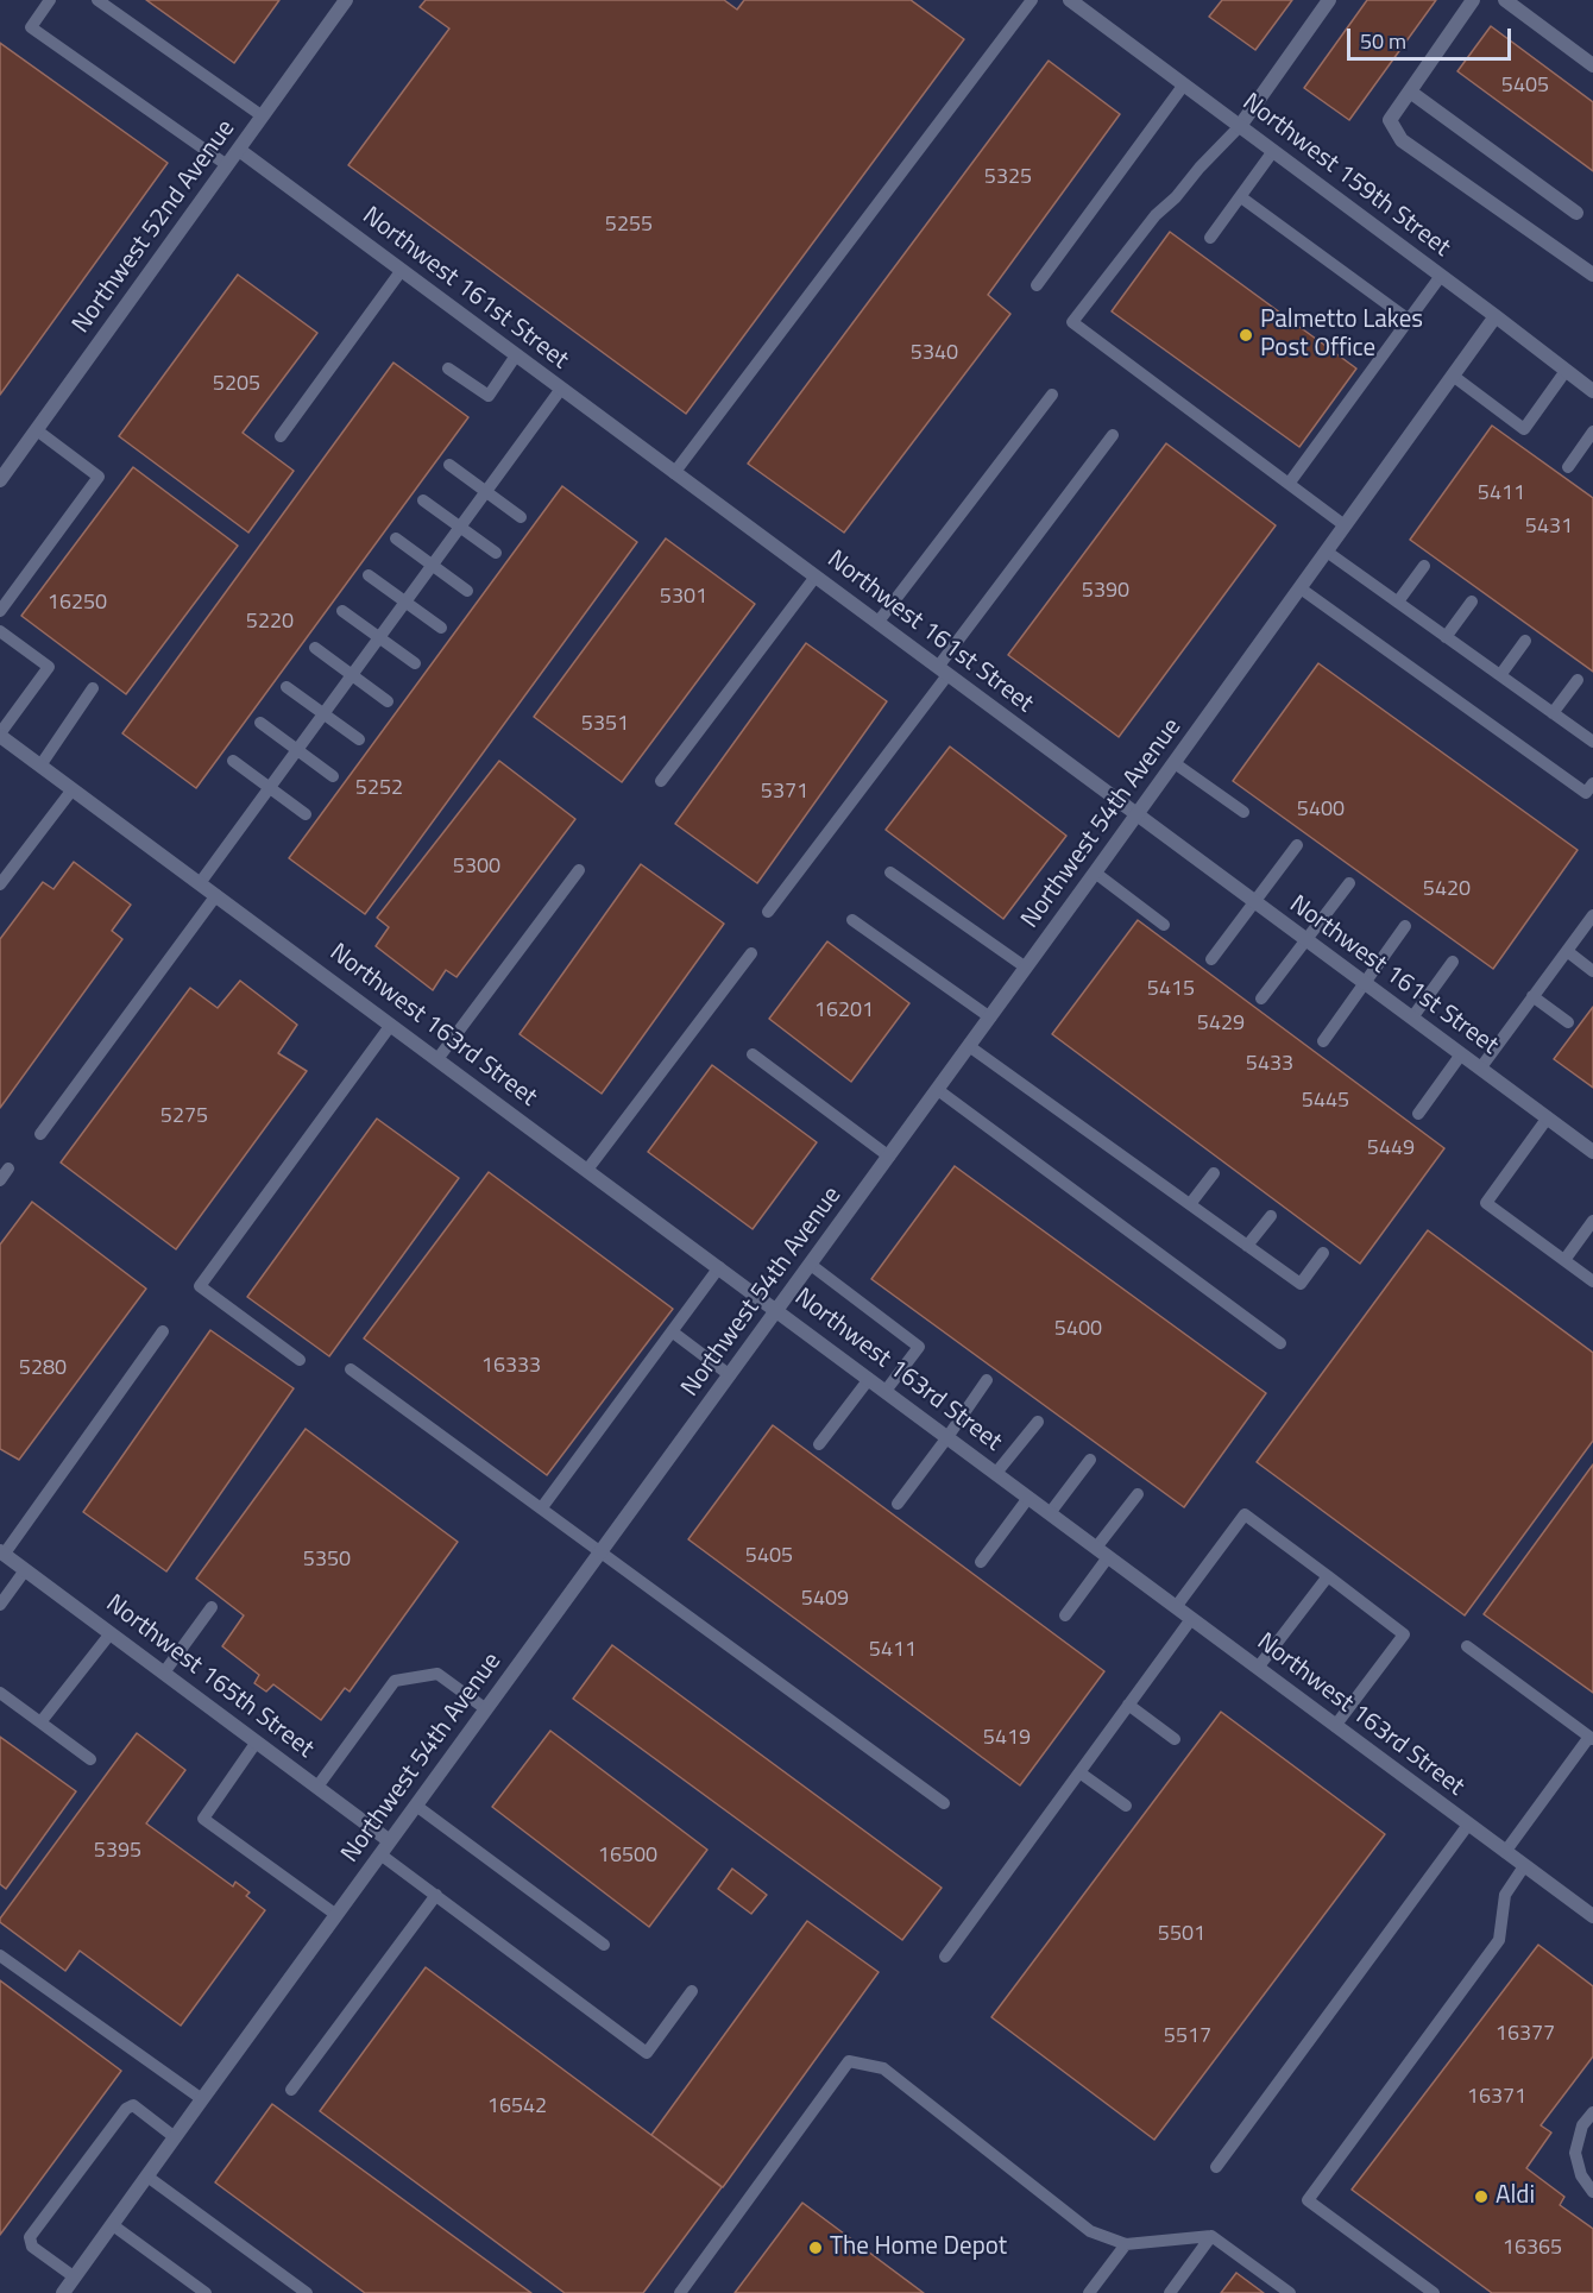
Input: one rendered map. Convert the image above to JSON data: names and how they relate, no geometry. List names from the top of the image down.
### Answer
{
  "streets": {
    "street": [
      "Northwest 159th Street",
      "Northwest 52nd Avenue",
      "Northwest 161st Street",
      "Northwest 54th Avenue",
      "Northwest 163rd Street",
      "Northwest 165th Street"
    ]
  },
  "crossings": [
    ["Northwest 159th Street", "Northwest 54th Avenue"],
    ["Northwest 52nd Avenue", "Northwest 161st Street"],
    ["Northwest 161st Street", "Northwest 54th Avenue"],
    ["Northwest 54th Avenue", "Northwest 163rd Street"],
    ["Northwest 54th Avenue", "Northwest 165th Street"]
  ],
  "places": ["Palmetto Lakes Post Office", "Aldi", "The Home Depot"],
  "house_numbers": [
    "5405",
    "5325",
    "5255",
    "5340",
    "5205",
    "5411",
    "5431",
    "5390",
    "5301",
    "16250",
    "5220",
    "5351",
    "5252",
    "5371",
    "5400",
    "5300",
    "5420",
    "5415",
    "16201",
    "5429",
    "5433",
    "5445",
    "5275",
    "5449",
    "5400",
    "16333",
    "5280",
    "5405",
    "5350",
    "5409",
    "5411",
    "5419",
    "5395",
    "16500",
    "5501",
    "16377",
    "5517",
    "16371",
    "16542",
    "16365"
  ],
  "scale_bar": "50 m"
}
